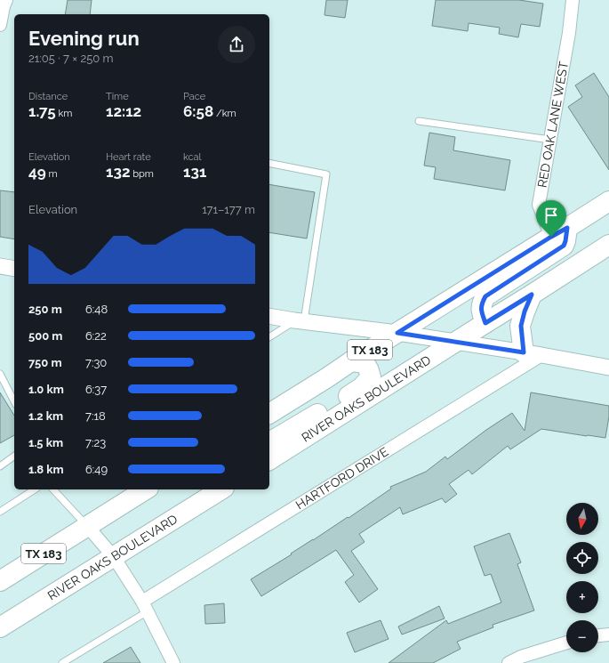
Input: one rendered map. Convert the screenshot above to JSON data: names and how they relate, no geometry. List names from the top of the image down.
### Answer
{
  "streets": {
    "main road": ["TX 183", "RIVER OAKS BOULEVARD"],
    "street": ["RED OAK LANE WEST", "HARTFORD DRIVE"]
  },
  "crossings": [
    ["RED OAK LANE WEST", "TX 183"]
  ],
  "north": "bottom",
  "page": {
    "heading": ["Evening run", "21:05 · 7 × 250 m"],
    "stats": [
      ["Distance", "1.75 km"],
      ["Time", "12:12"],
      ["Pace", "6:58 /km"],
      ["Elevation", "49 m"],
      ["Heart rate", "132 bpm"],
      ["kcal", "131"]
    ],
    "chart": ["Elevation", "171–177 m"],
    "list": [
      {
        "name": "250 m",
        "note": "6:48"
      },
      {
        "name": "500 m",
        "note": "6:22"
      },
      {
        "name": "750 m",
        "note": "7:30"
      },
      {
        "name": "1.0 km",
        "note": "6:37"
      },
      {
        "name": "1.2 km",
        "note": "7:18"
      },
      {
        "name": "1.5 km",
        "note": "7:23"
      },
      {
        "name": "1.8 km",
        "note": "6:49"
      }
    ],
    "map_buttons": ["+", "−"]
  }
}
